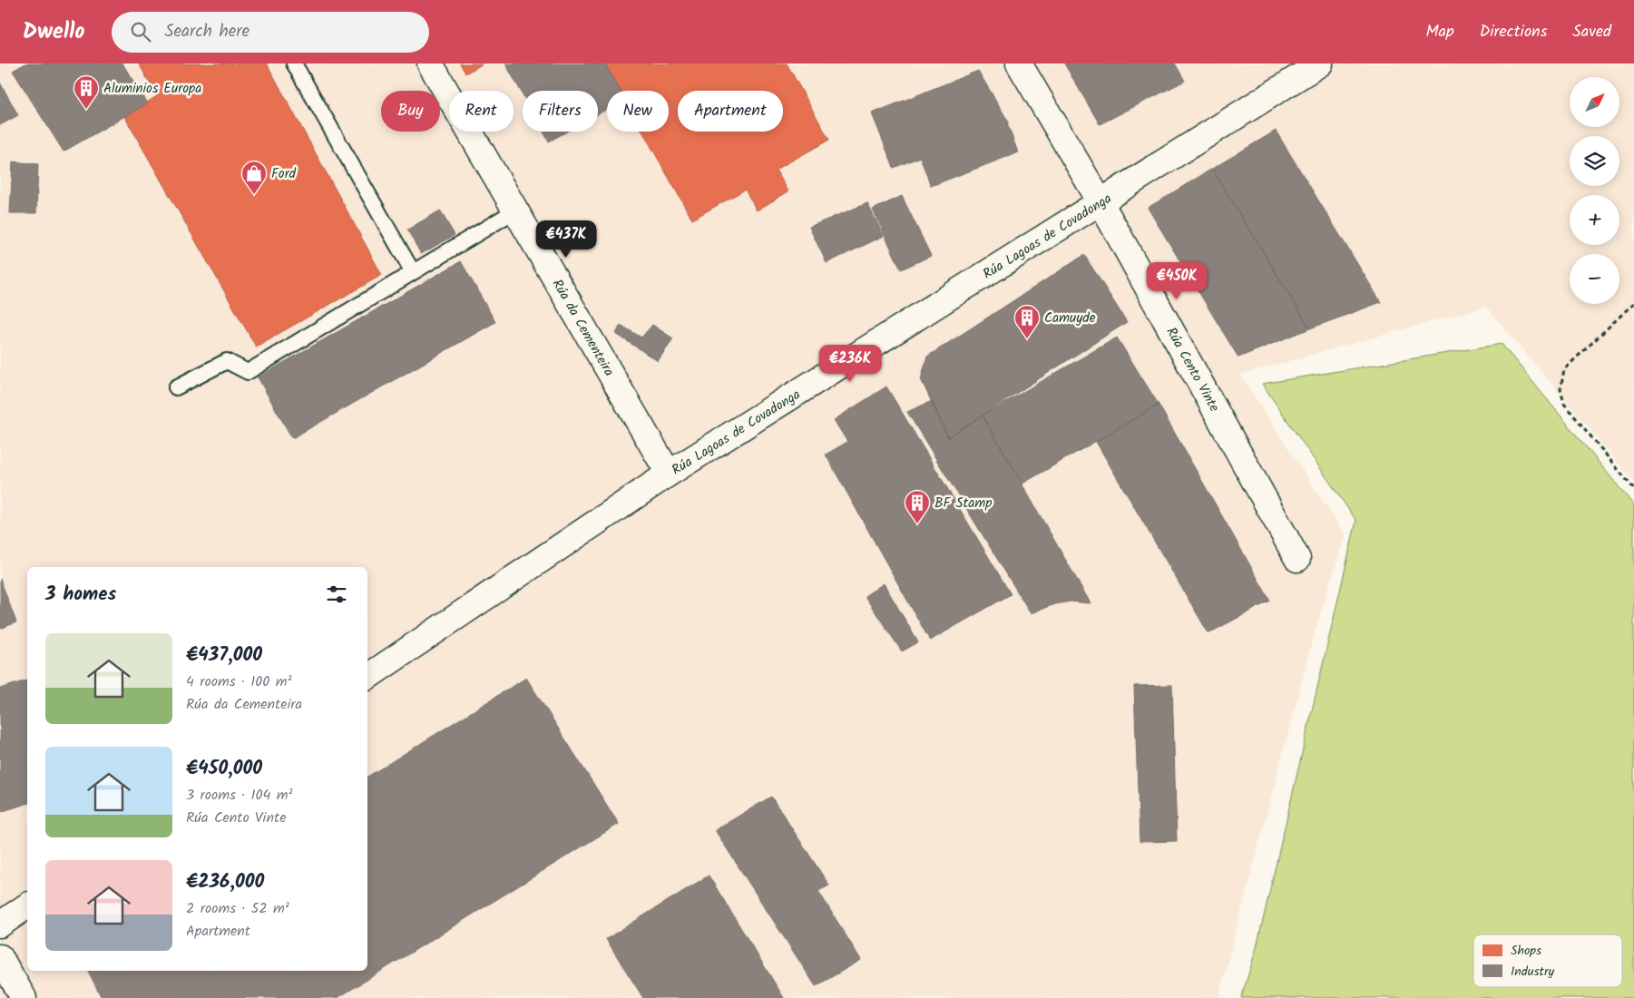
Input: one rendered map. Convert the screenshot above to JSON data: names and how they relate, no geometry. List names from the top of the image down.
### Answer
{
  "streets": {
    "street": ["Rúa Lagoas de Covadonga", "Rúa da Cementeira", "Rúa Cento Vinte"]
  },
  "crossings": [
    ["Rúa Lagoas de Covadonga", "Rúa da Cementeira"],
    ["Rúa Lagoas de Covadonga", "Rúa Cento Vinte"]
  ],
  "places": {
    "building": ["Aluminios Europa", "Camuyde", "BF Stamp"],
    "shop": ["Ford"]
  },
  "legend": ["Shops", "Industry"],
  "north": "top right",
  "page": {
    "header": "Dwello",
    "search": "Search here",
    "nav": ["Map", "Directions", "Saved"],
    "map_buttons": ["+", "−"],
    "chip": [
      "Buy",
      "Rent",
      "Filters",
      "New",
      "Apartment"
    ],
    "price": ["€437K", "€450K", "€236K"],
    "heading": "3 homes",
    "list": [
      {
        "name": "€437,000",
        "note": "4 rooms · 100 m² · Rúa da Cementeira"
      },
      {
        "name": "€450,000",
        "note": "3 rooms · 104 m² · Rúa Cento Vinte"
      },
      {
        "name": "€236,000",
        "note": "2 rooms · 52 m² · Apartment"
      }
    ]
  }
}
